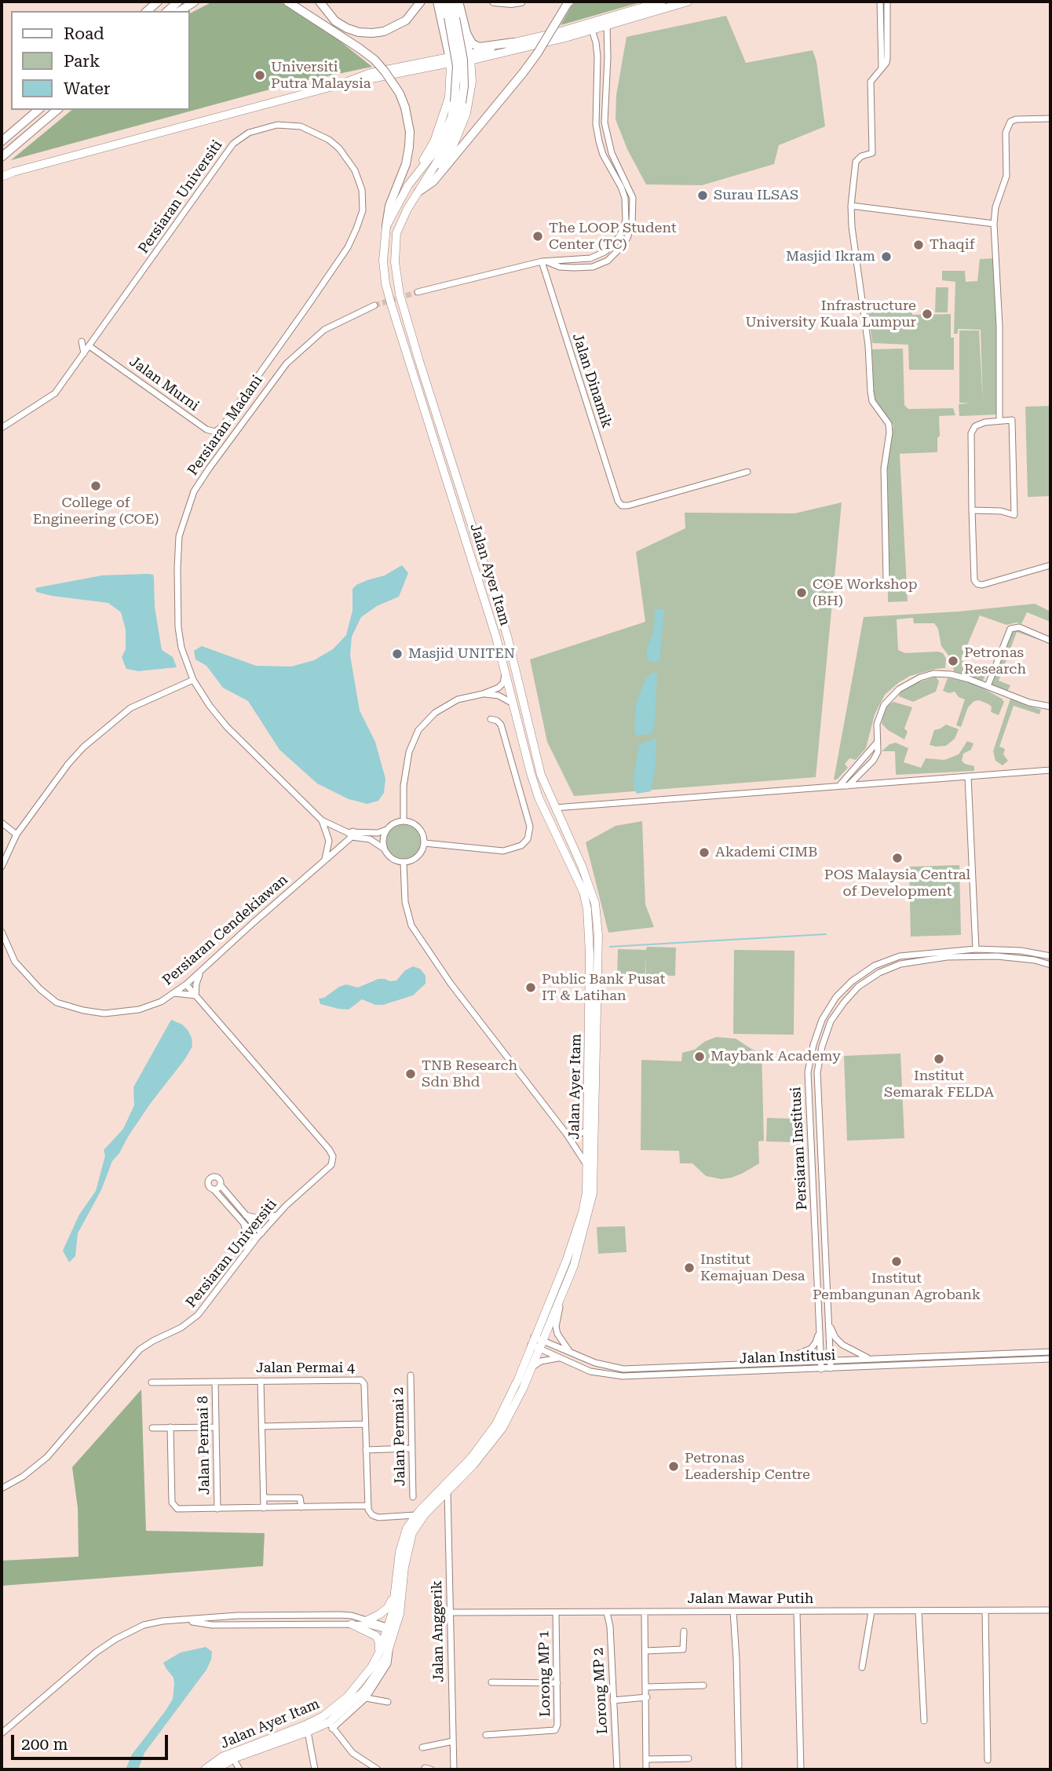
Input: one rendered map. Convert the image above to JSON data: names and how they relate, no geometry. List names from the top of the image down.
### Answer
{
  "streets": {
    "main road": ["Jalan Ayer Itam"],
    "street": [
      "Persiaran Universiti",
      "Jalan Dinamik",
      "Jalan Murni",
      "Persiaran Madani",
      "Persiaran Cendekiawan",
      "Persiaran Institusi",
      "Jalan Institusi",
      "Jalan Permai 4",
      "Jalan Permai 2",
      "Jalan Permai 8",
      "Jalan Mawar Putih",
      "Jalan Anggerik",
      "Lorong MP 1",
      "Lorong MP 2"
    ]
  },
  "crossings": [
    ["Persiaran Universiti", "Jalan Murni"],
    ["Persiaran Universiti", "Persiaran Cendekiawan"],
    ["Jalan Ayer Itam", "Jalan Institusi"],
    ["Jalan Ayer Itam", "Jalan Anggerik"],
    ["Persiaran Institusi", "Jalan Institusi"],
    ["Jalan Permai 4", "Jalan Permai 8"],
    ["Jalan Mawar Putih", "Jalan Anggerik"],
    ["Jalan Mawar Putih", "Lorong MP 1"],
    ["Jalan Mawar Putih", "Lorong MP 2"]
  ],
  "places": [
    "Universiti Putra Malaysia",
    "Surau ILSAS",
    "The LOOP Student Center (TC)",
    "Thaqif",
    "Masjid Ikram",
    "Infrastructure University Kuala Lumpur",
    "College of Engineering (COE)",
    "COE Workshop (BH)",
    "Masjid UNITEN",
    "Petronas Research",
    "Akademi CIMB",
    "POS Malaysia Central of Development",
    "Public Bank Pusat IT & Latihan",
    "Maybank Academy",
    "Institut Semarak FELDA",
    "TNB Research Sdn Bhd",
    "Institut Pembangunan Agrobank",
    "Institut Kemajuan Desa",
    "Petronas Leadership Centre"
  ],
  "legend": ["Road", "Park", "Water"],
  "scale_bar": "200 m"
}
